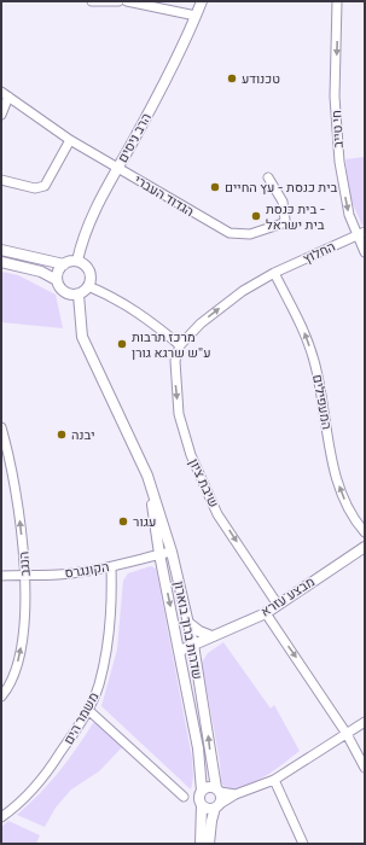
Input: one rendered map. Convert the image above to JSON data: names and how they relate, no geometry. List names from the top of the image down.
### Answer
{
  "streets": {
    "street": [
      "חי טייב",
      "הרב ניסים",
      "הגדוד העברי",
      "החלוץ",
      "המעפילים",
      "שיבת ציון",
      "הנגב",
      "הקונגרס",
      "מבצע עזרא",
      "שדרות ברוך בוארון",
      "משמר הים"
    ]
  },
  "crossings": [
    ["חי טייב", "החלוץ"],
    ["הרב ניסים", "הגדוד העברי"],
    ["הרב ניסים", "שדרות ברוך בוארון"],
    ["החלוץ", "המעפילים"],
    ["החלוץ", "שיבת ציון"],
    ["שיבת ציון", "מבצע עזרא"],
    ["הנגב", "הקונגרס"],
    ["הקונגרס", "שדרות ברוך בוארון"],
    ["הקונגרס", "משמר הים"],
    ["מבצע עזרא", "שדרות ברוך בוארון"]
  ],
  "one_way": [
    "חי טייב",
    "החלוץ",
    "המעפילים",
    "שיבת ציון",
    "הנגב"
  ],
  "places": [
    "טכנודע",
    "בית כנסת - עץ החיים",
    "בית כנסת - בית ישראל",
    "מרכז תרבות ע\"ש שרגא גורן",
    "יבנה",
    "עגור"
  ]
}
